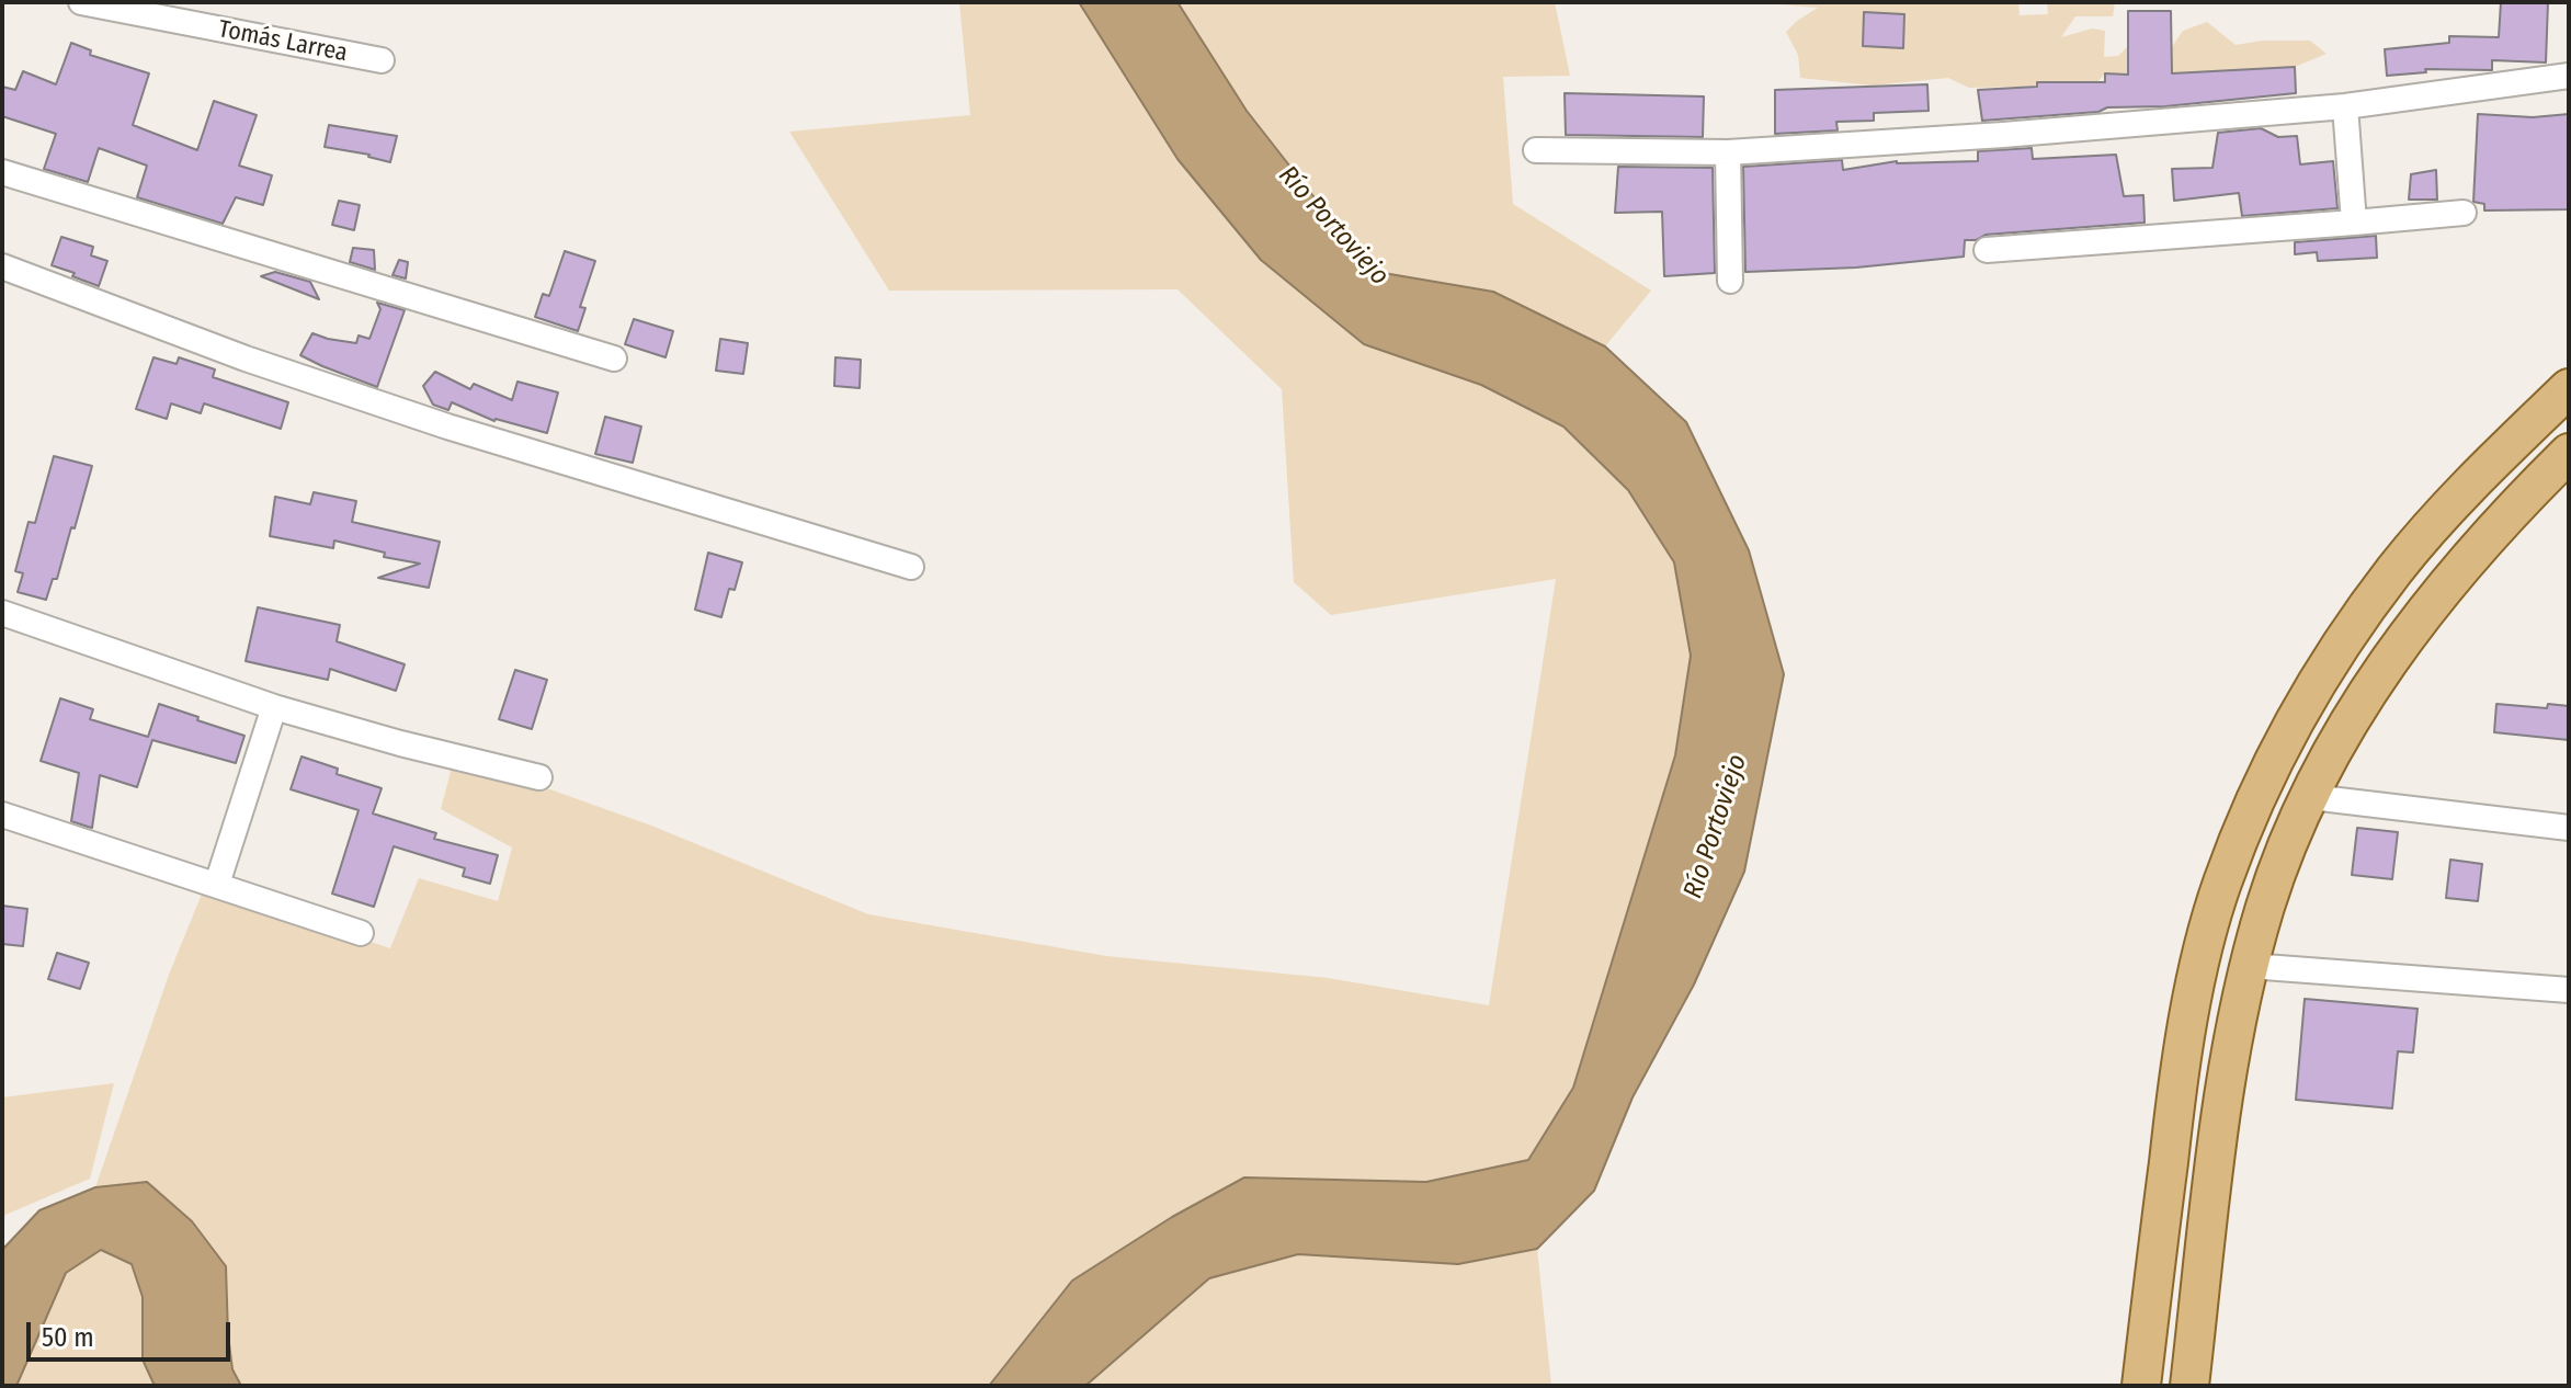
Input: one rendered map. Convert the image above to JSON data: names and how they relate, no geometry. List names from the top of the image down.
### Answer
{
  "streets": {
    "street": ["Tomás Larrea"]
  },
  "water": ["Río Portoviejo"],
  "scale_bar": "50 m"
}
